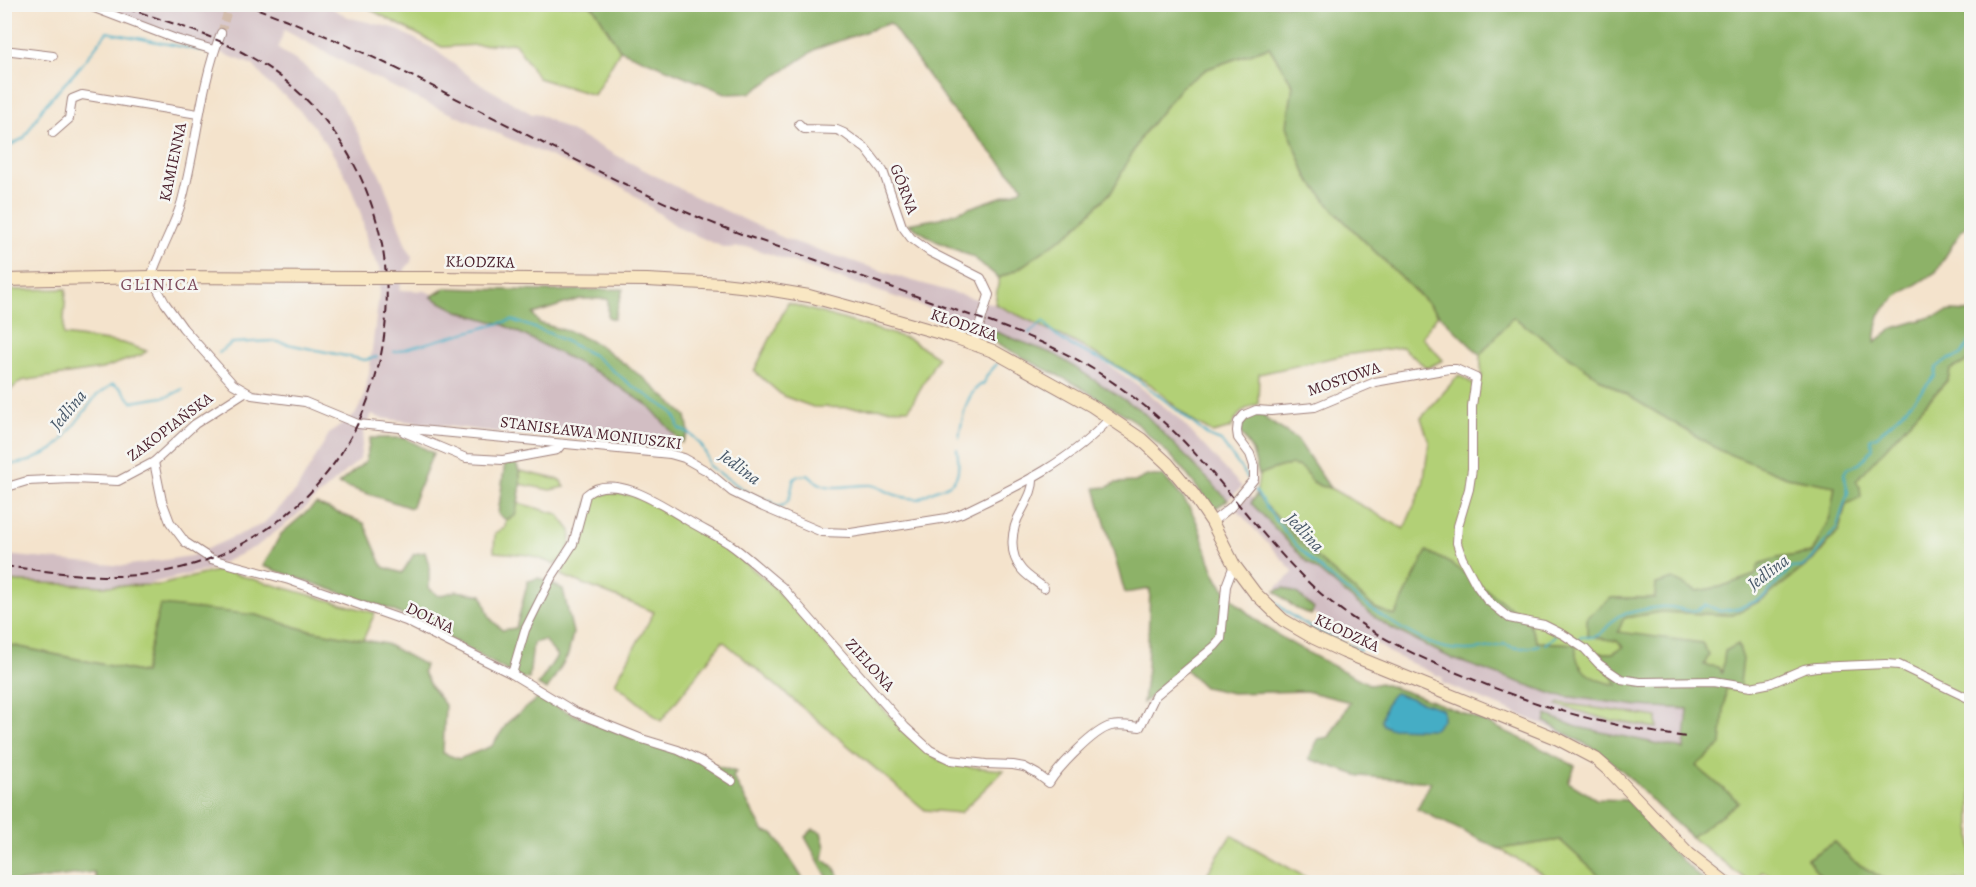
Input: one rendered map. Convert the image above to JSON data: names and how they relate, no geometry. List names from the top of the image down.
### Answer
{
  "streets": {
    "main road": ["KŁODZKA"],
    "street": [
      "KAMIENNA",
      "GÓRNA",
      "MOSTOWA",
      "ZAKOPIAŃSKA",
      "STANISŁAWA MONIUSZKI",
      "DOLNA",
      "ZIELONA"
    ]
  },
  "crossings": [
    ["KAMIENNA", "KŁODZKA"],
    ["KAMIENNA", "STANISŁAWA MONIUSZKI"],
    ["GÓRNA", "KŁODZKA"],
    ["KŁODZKA", "MOSTOWA"],
    ["KŁODZKA", "STANISŁAWA MONIUSZKI"],
    ["KŁODZKA", "ZIELONA"],
    ["ZAKOPIAŃSKA", "STANISŁAWA MONIUSZKI"],
    ["ZAKOPIAŃSKA", "DOLNA"],
    ["DOLNA", "ZIELONA"]
  ],
  "districts": ["GLINICA"],
  "water": ["Jedlina"]
}
